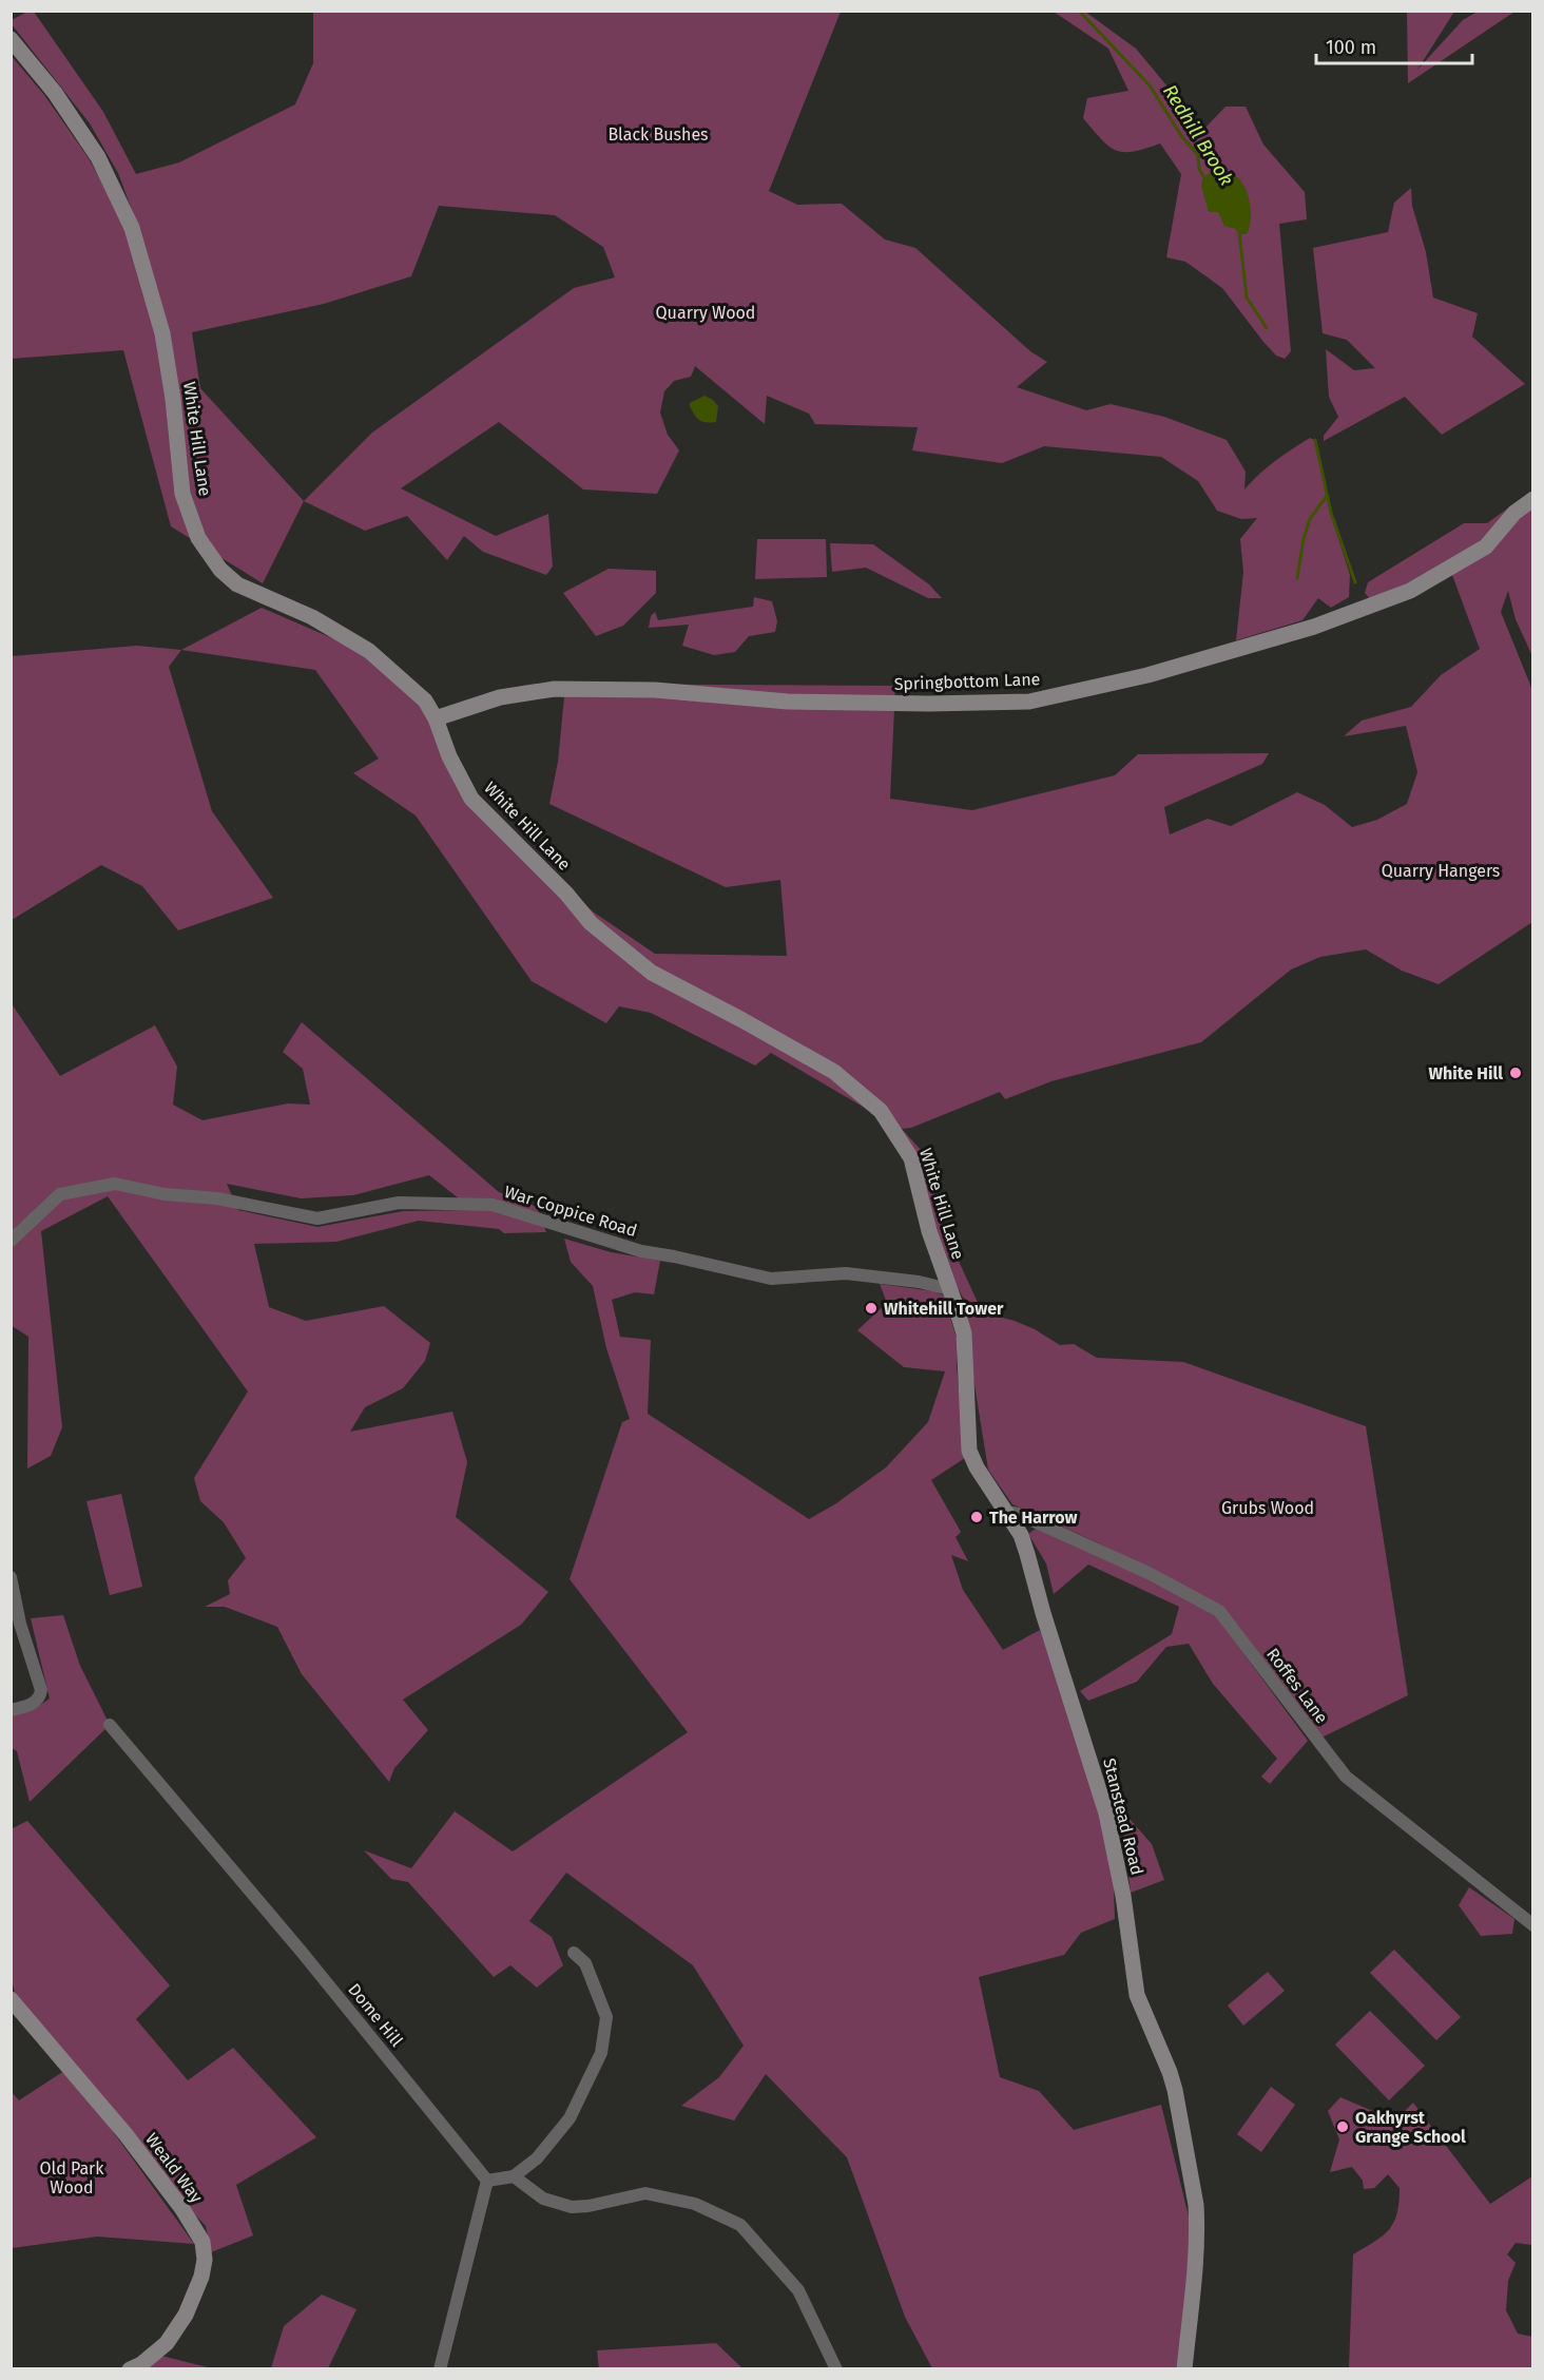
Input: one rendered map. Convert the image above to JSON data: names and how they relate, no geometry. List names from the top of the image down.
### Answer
{
  "streets": {
    "street": [
      "White Hill Lane",
      "Springbottom Lane",
      "War Coppice Road",
      "Roffes Lane",
      "Stanstead Road",
      "Dome Hill",
      "Weald Way"
    ]
  },
  "crossings": [
    ["White Hill Lane", "Springbottom Lane"],
    ["White Hill Lane", "War Coppice Road"],
    ["White Hill Lane", "Stanstead Road"],
    ["War Coppice Road", "Stanstead Road"],
    ["Roffes Lane", "Stanstead Road"]
  ],
  "water": ["Redhill Brook"],
  "parks": [
    "Black Bushes",
    "Quarry Wood",
    "Quarry Hangers",
    "Grubs Wood",
    "Old Park Wood"
  ],
  "places": [
    "White Hill",
    "Whitehill Tower",
    "The Harrow",
    "Oakhyrst Grange School"
  ],
  "scale_bar": "100 m"
}
